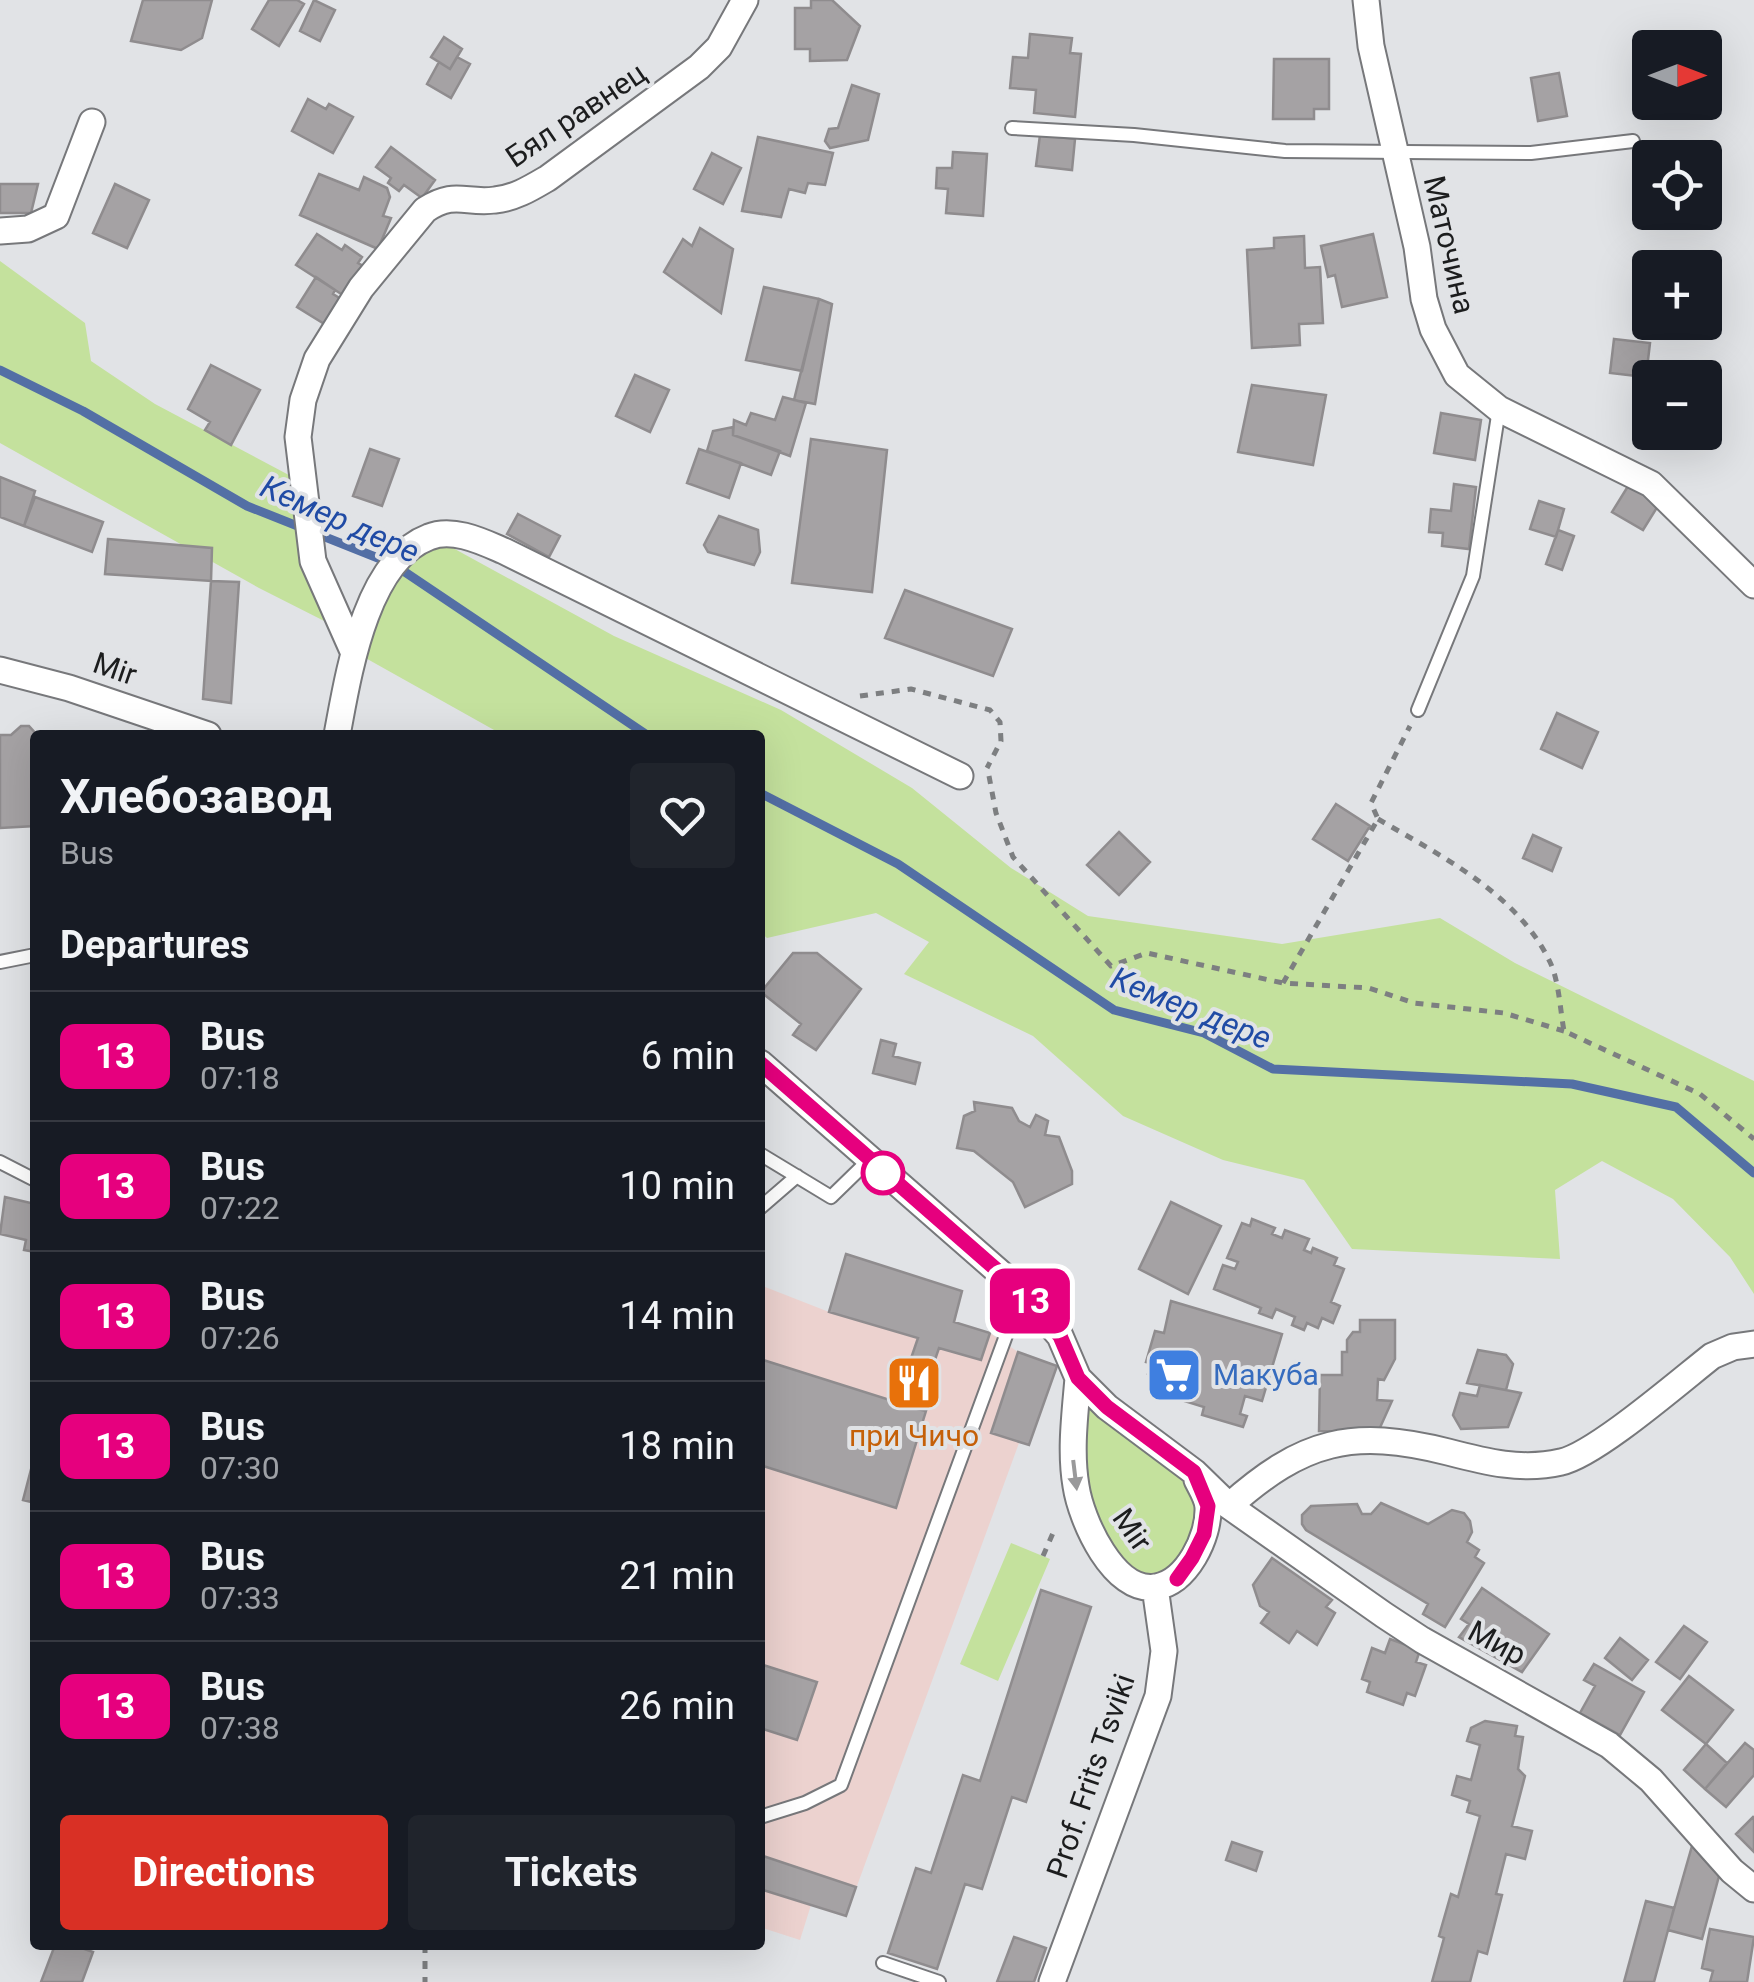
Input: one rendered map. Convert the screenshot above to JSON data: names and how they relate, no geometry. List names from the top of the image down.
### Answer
{
  "streets": {
    "street": [
      "Бял равнец",
      "Маточина",
      "Mir",
      "Мир",
      "Prof. Frits Tsviki"
    ]
  },
  "crossings": [
    ["Mir", "Мир"],
    ["Mir", "Prof. Frits Tsviki"]
  ],
  "water": ["Кемер дере"],
  "places": {
    "supermarket": ["Макуба"],
    "restaurant": ["при Чичо"]
  },
  "lines": ["bus line 13"],
  "north": "right",
  "page": {
    "on_map": "13",
    "map_buttons": ["+", "−"],
    "heading": [
      ["Хлебозавод", "Bus"],
      "Departures"
    ],
    "list": [
      {
        "mark": "13",
        "name": "Bus",
        "note": "07:18",
        "value": "6 min"
      },
      {
        "mark": "13",
        "name": "Bus",
        "note": "07:22",
        "value": "10 min"
      },
      {
        "mark": "13",
        "name": "Bus",
        "note": "07:26",
        "value": "14 min"
      },
      {
        "mark": "13",
        "name": "Bus",
        "note": "07:30",
        "value": "18 min"
      },
      {
        "mark": "13",
        "name": "Bus",
        "note": "07:33",
        "value": "21 min"
      },
      {
        "mark": "13",
        "name": "Bus",
        "note": "07:38",
        "value": "26 min"
      }
    ],
    "buttons": ["Directions", "Tickets"]
  }
}
